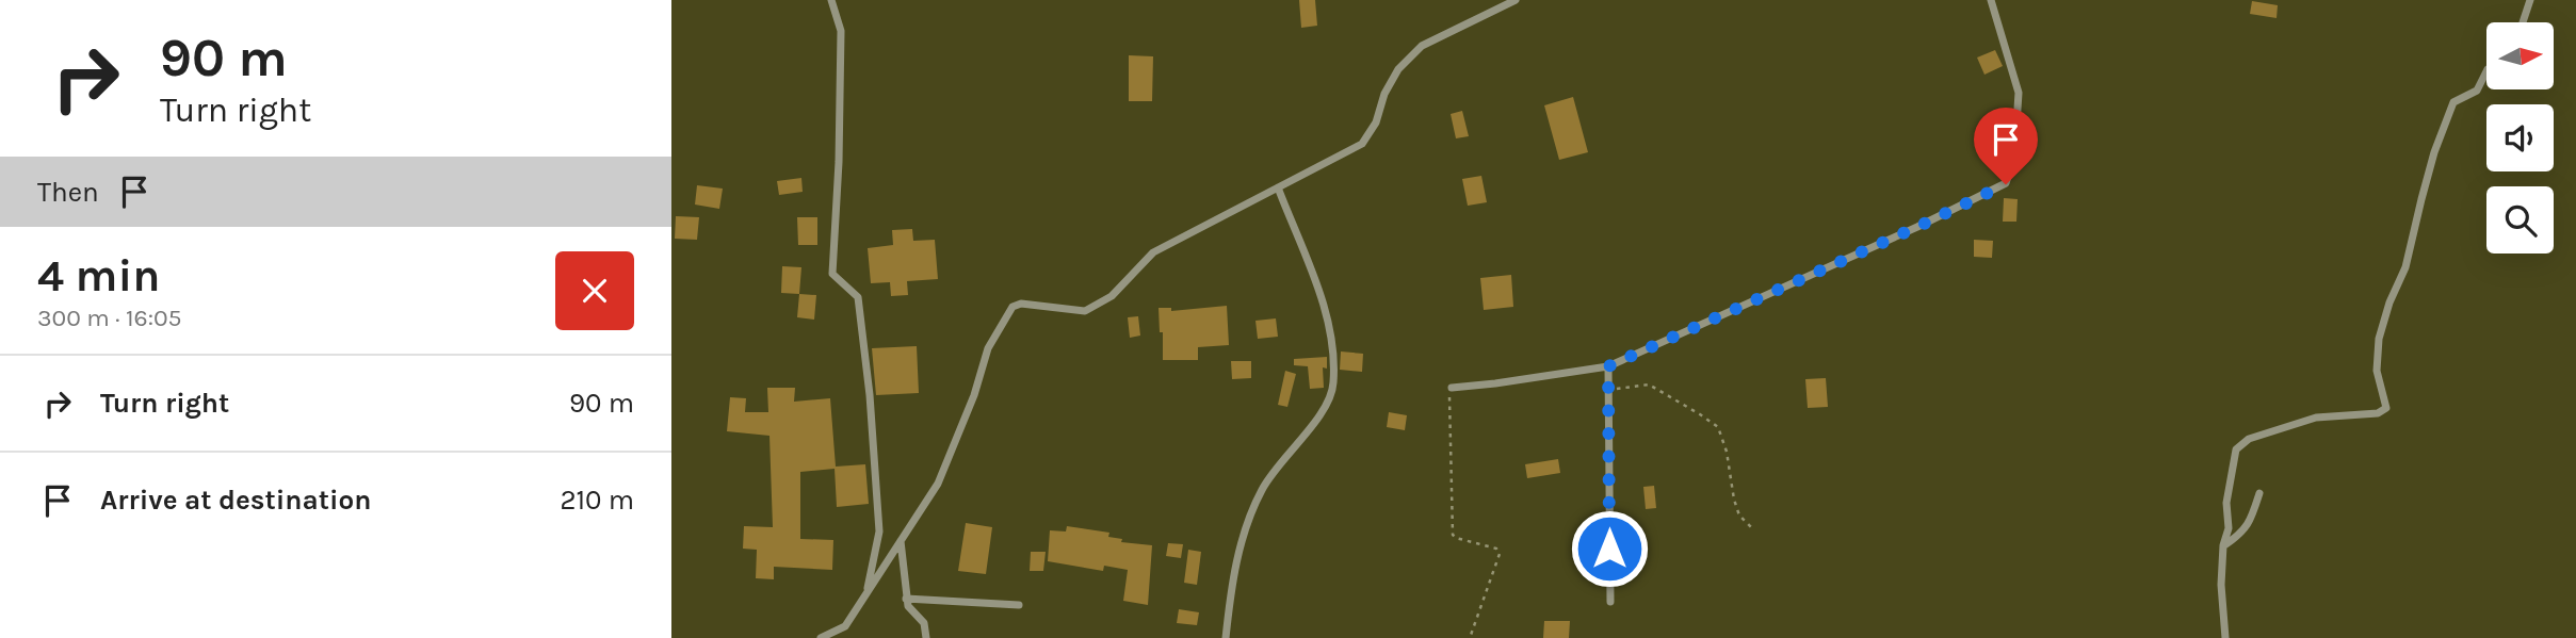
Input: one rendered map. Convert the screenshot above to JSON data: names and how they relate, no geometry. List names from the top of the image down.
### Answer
{
  "north": "right",
  "page": {
    "turn": ["90 m", "Turn right"],
    "then": "Then",
    "heading": ["4 min", "300 m · 16:05"],
    "list": [
      {
        "name": "Turn right",
        "value": "90 m"
      },
      {
        "name": "Arrive at destination",
        "value": "210 m"
      }
    ]
  }
}
